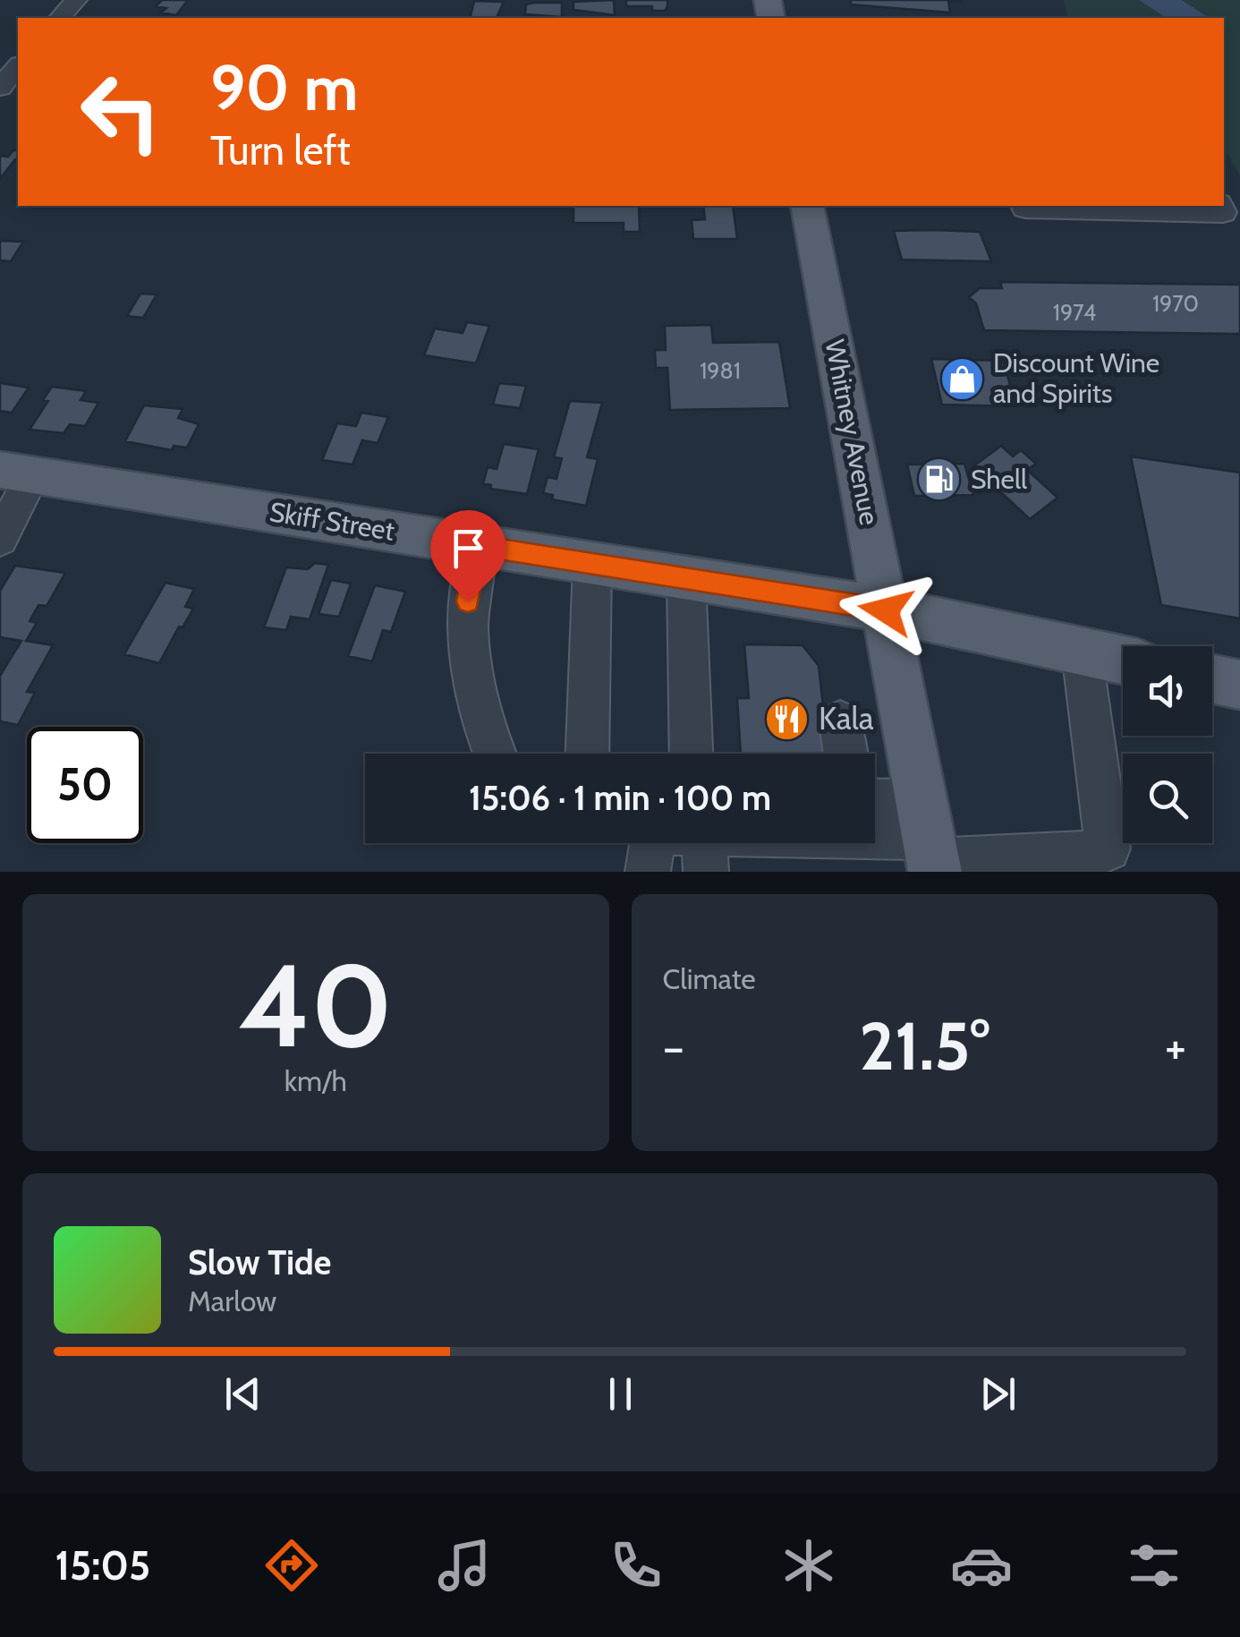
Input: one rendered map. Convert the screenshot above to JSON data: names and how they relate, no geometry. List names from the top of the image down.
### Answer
{
  "streets": {
    "main road": ["Whitney Avenue", "Skiff Street"]
  },
  "crossings": [
    ["Whitney Avenue", "Skiff Street"]
  ],
  "places": {
    "shop": ["Discount Wine and Spirits"],
    "fuel station": ["Shell"],
    "restaurant": ["Kala"]
  },
  "house_numbers": ["1970", "1974", "1981"],
  "page": {
    "turn": ["90 m", "Turn left"],
    "limit": "50",
    "trip": "15:06 · 1 min · 100 m",
    "tile": [
      ["40", "km/h"],
      "Climate"
    ],
    "heat": ["−", "21.5°", "+"],
    "song": ["Slow Tide", "Marlow"],
    "tabs": "15:05"
  }
}
